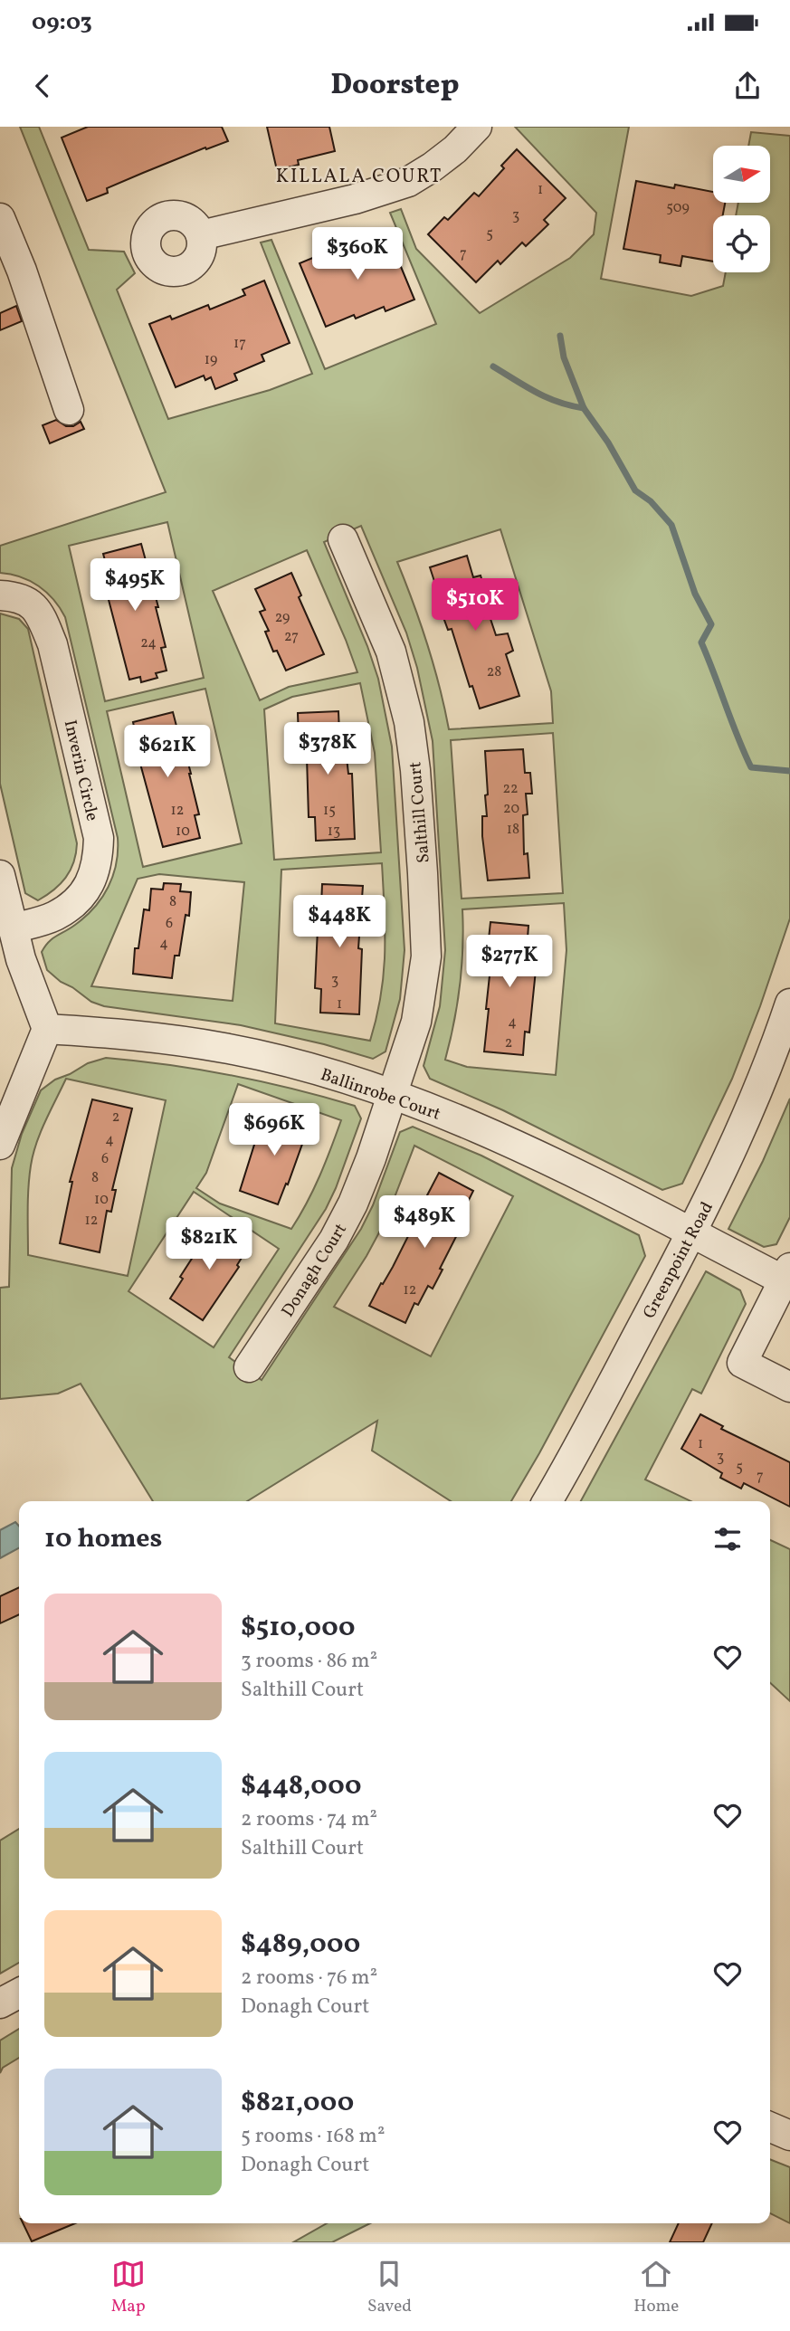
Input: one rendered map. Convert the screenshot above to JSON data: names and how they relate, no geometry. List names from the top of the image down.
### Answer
{
  "streets": {
    "street": [
      "Inverin Circle",
      "Salthill Court",
      "Ballinrobe Court",
      "Greenpoint Road",
      "Donagh Court"
    ]
  },
  "crossings": [
    ["Salthill Court", "Ballinrobe Court"],
    ["Salthill Court", "Donagh Court"],
    ["Ballinrobe Court", "Greenpoint Road"],
    ["Ballinrobe Court", "Donagh Court"]
  ],
  "districts": ["KILLALA COURT"],
  "house_numbers": [
    "1",
    "509",
    "3",
    "5",
    "7",
    "17",
    "19",
    "29",
    "27",
    "24",
    "28",
    "22",
    "20",
    "12",
    "15",
    "18",
    "10",
    "13",
    "8",
    "6",
    "4",
    "3",
    "1",
    "4",
    "2",
    "2",
    "4",
    "6",
    "8",
    "10",
    "12",
    "12",
    "1",
    "3",
    "5",
    "7"
  ],
  "north": "right",
  "page": {
    "status": "09:03",
    "header": "Doorstep",
    "price": [
      "$360K",
      "$495K",
      "$510K",
      "$378K",
      "$621K",
      "$448K",
      "$277K",
      "$696K",
      "$489K",
      "$821K"
    ],
    "heading": "10 homes",
    "list": [
      {
        "name": "$510,000",
        "note": "3 rooms · 86 m² · Salthill Court"
      },
      {
        "name": "$448,000",
        "note": "2 rooms · 74 m² · Salthill Court"
      },
      {
        "name": "$489,000",
        "note": "2 rooms · 76 m² · Donagh Court"
      },
      {
        "name": "$821,000",
        "note": "5 rooms · 168 m² · Donagh Court"
      }
    ],
    "tabs": ["Map", "Saved", "Home"]
  }
}
